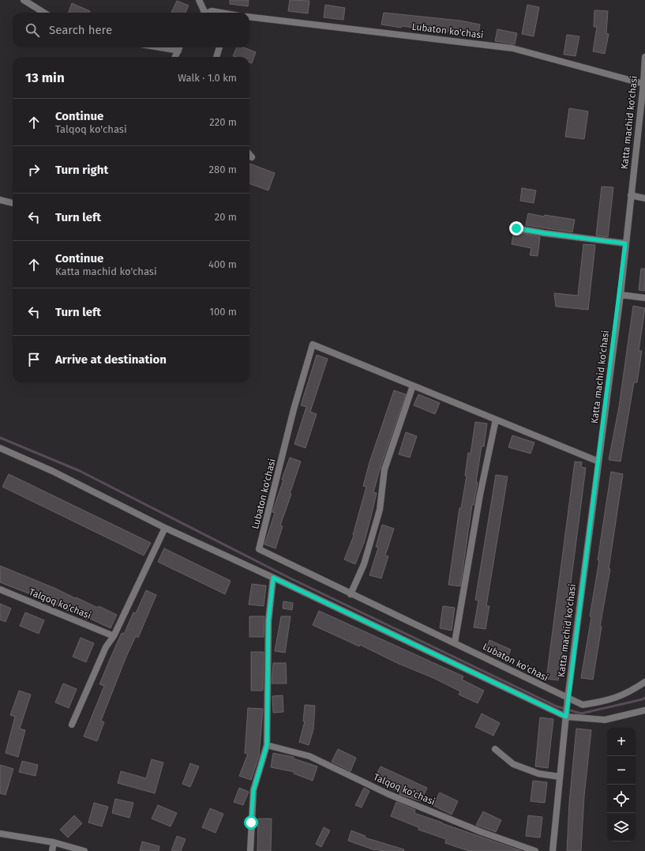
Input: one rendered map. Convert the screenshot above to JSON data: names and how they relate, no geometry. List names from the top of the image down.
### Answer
{
  "streets": {
    "street": ["Lubaton ko'chasi", "Katta machid ko'chasi", "Talqoq ko'chasi"]
  },
  "crossings": [
    ["Lubaton ko'chasi", "Katta machid ko'chasi"]
  ],
  "page": {
    "search": "Search here",
    "heading": ["13 min", "Walk · 1.0 km"],
    "list": [
      ["Continue", "Talqoq ko'chasi", "220 m"],
      ["Turn right", "280 m"],
      ["Turn left", "20 m"],
      ["Continue", "Katta machid ko'chasi", "400 m"],
      ["Turn left", "100 m"],
      "Arrive at destination"
    ],
    "map_buttons": ["+", "−"]
  }
}
